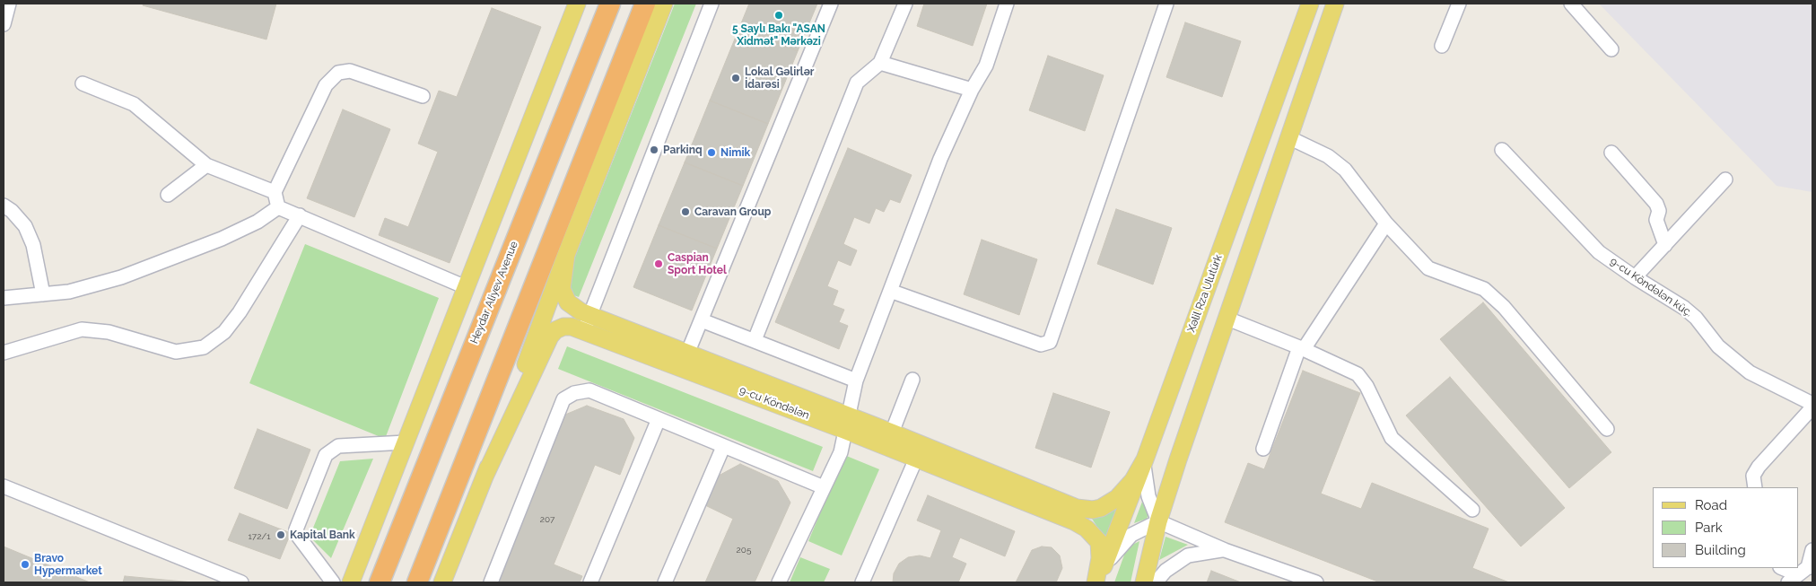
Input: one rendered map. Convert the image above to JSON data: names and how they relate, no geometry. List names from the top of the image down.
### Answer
{
  "streets": {
    "highway": ["Heydar Aliyev Avenue"],
    "main road": ["Xəlil Rza Ulutürk", "9-cu Köndələn"],
    "street": ["9-cu Köndələn küç."]
  },
  "crossings": [
    ["Xəlil Rza Ulutürk", "9-cu Köndələn"]
  ],
  "places": [
    "5 Saylı Bakı \"ASAN Xidmət\" Mərkəzi",
    "Lokal Gəlirlər İdarəsi",
    "Parkinq",
    "Nimik",
    "Caravan Group",
    "Caspian Sport Hotel",
    "Kapital Bank",
    "Bravo Hypermarket"
  ],
  "house_numbers": ["207", "172/1", "205"],
  "legend": ["Road", "Park", "Building"]
}
